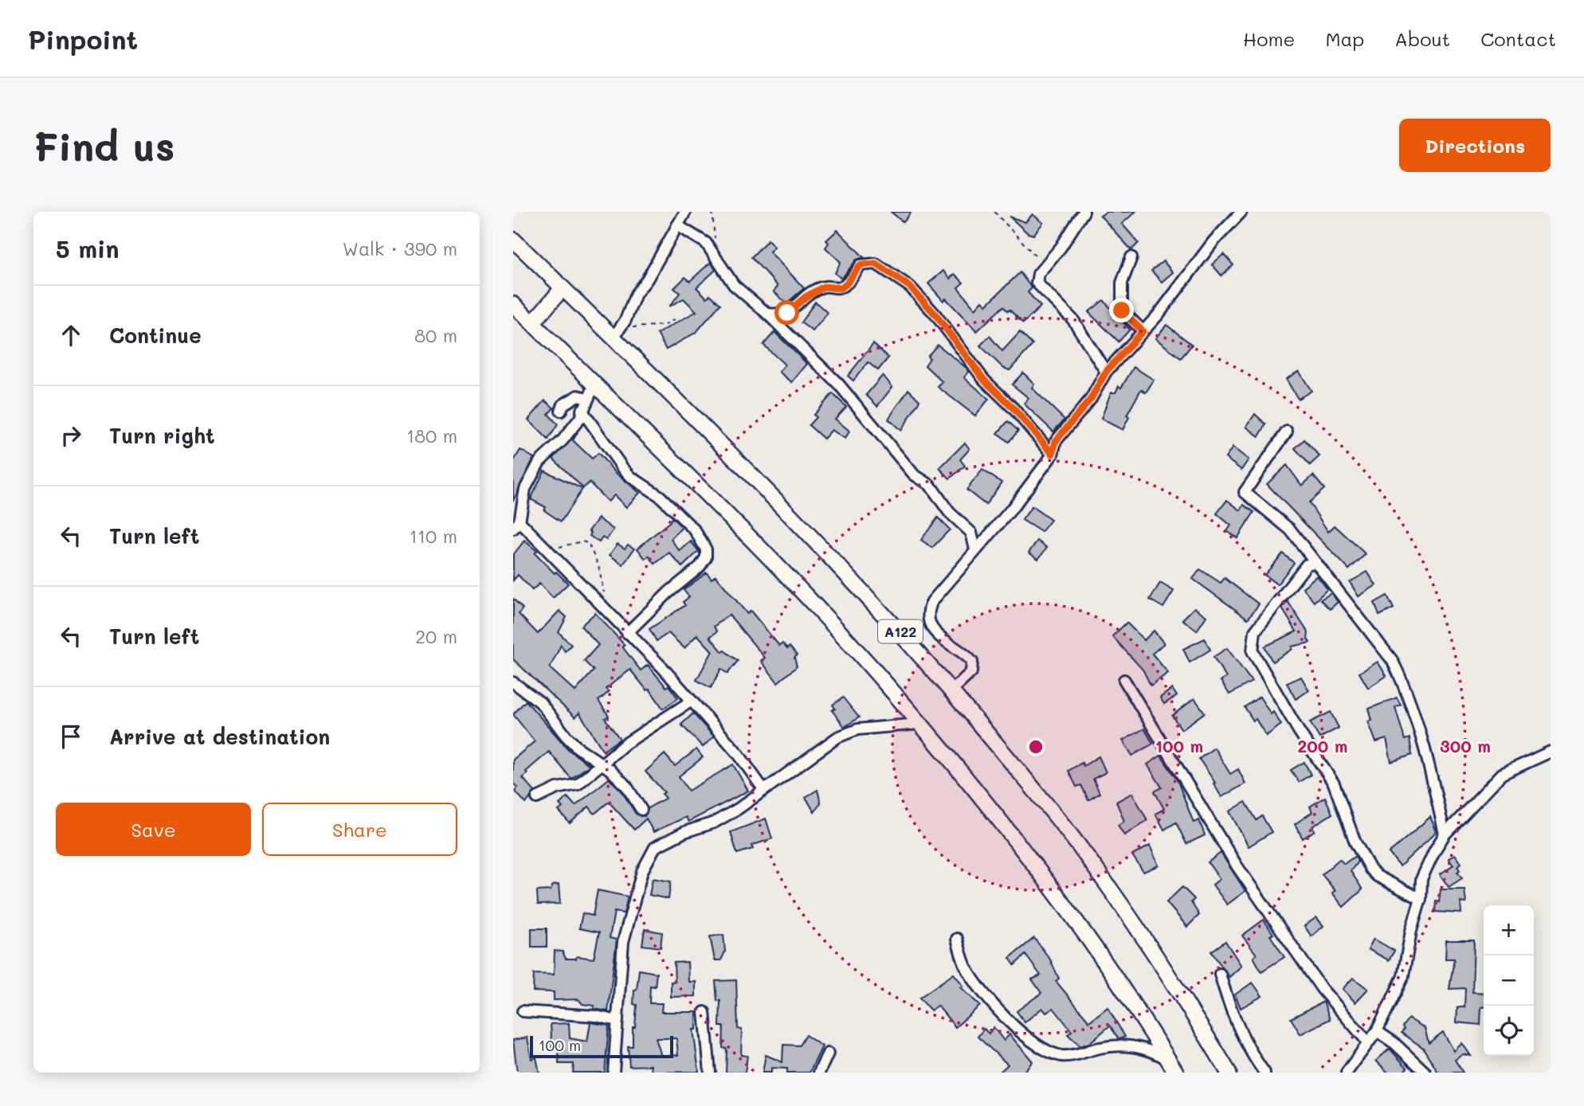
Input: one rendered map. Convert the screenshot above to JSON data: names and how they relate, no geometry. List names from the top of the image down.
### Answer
{
  "streets": {
    "highway": ["A122"]
  },
  "scale_bar": "100 m",
  "page": {
    "header": "Pinpoint",
    "nav": [
      "Home",
      "Map",
      "About",
      "Contact"
    ],
    "buttons": [
      "Directions",
      ["Save", "Share"]
    ],
    "title": "Find us",
    "heading": ["5 min", "Walk · 390 m"],
    "list": [
      ["Continue", "80 m"],
      ["Turn right", "180 m"],
      ["Turn left", "110 m"],
      ["Turn left", "20 m"],
      "Arrive at destination"
    ],
    "map_buttons": ["+", "−"],
    "scale": "100 m"
  },
  "rings": ["100 m", "200 m", "300 m"]
}
